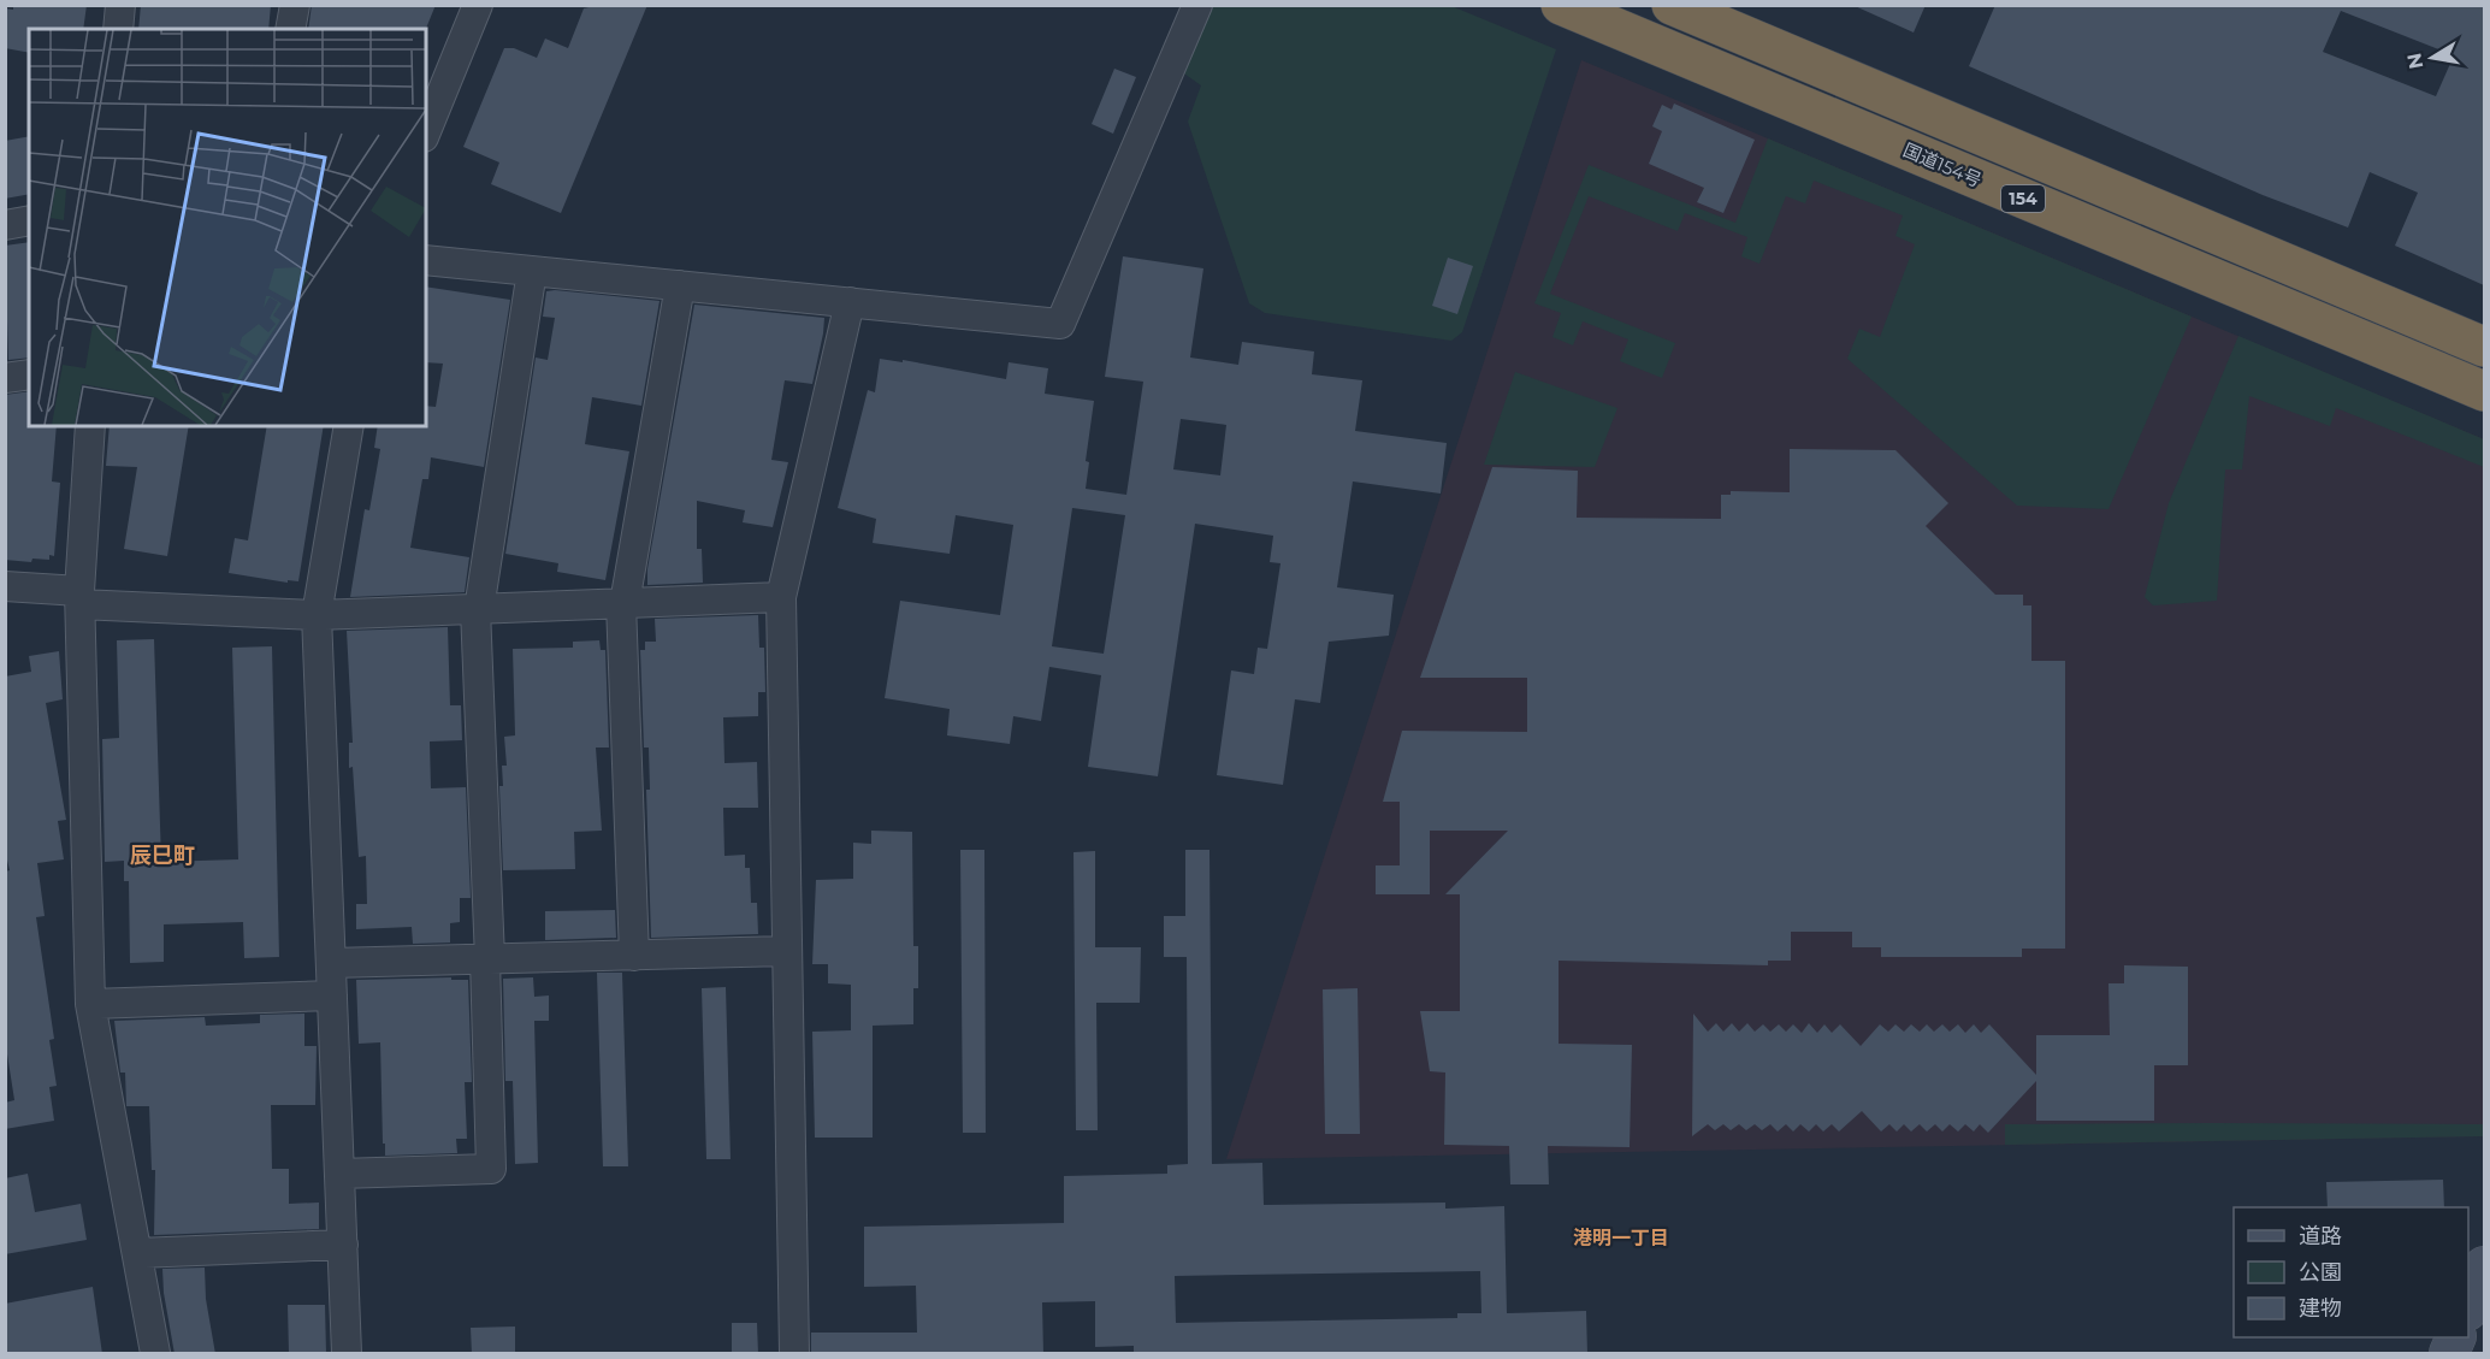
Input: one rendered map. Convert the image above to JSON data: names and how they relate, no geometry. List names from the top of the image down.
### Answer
{
  "streets": {
    "highway": ["国道154号", "154"]
  },
  "districts": ["辰巳町", "港明一丁目"],
  "legend": ["道路", "公園", "建物"],
  "north": "left"
}
